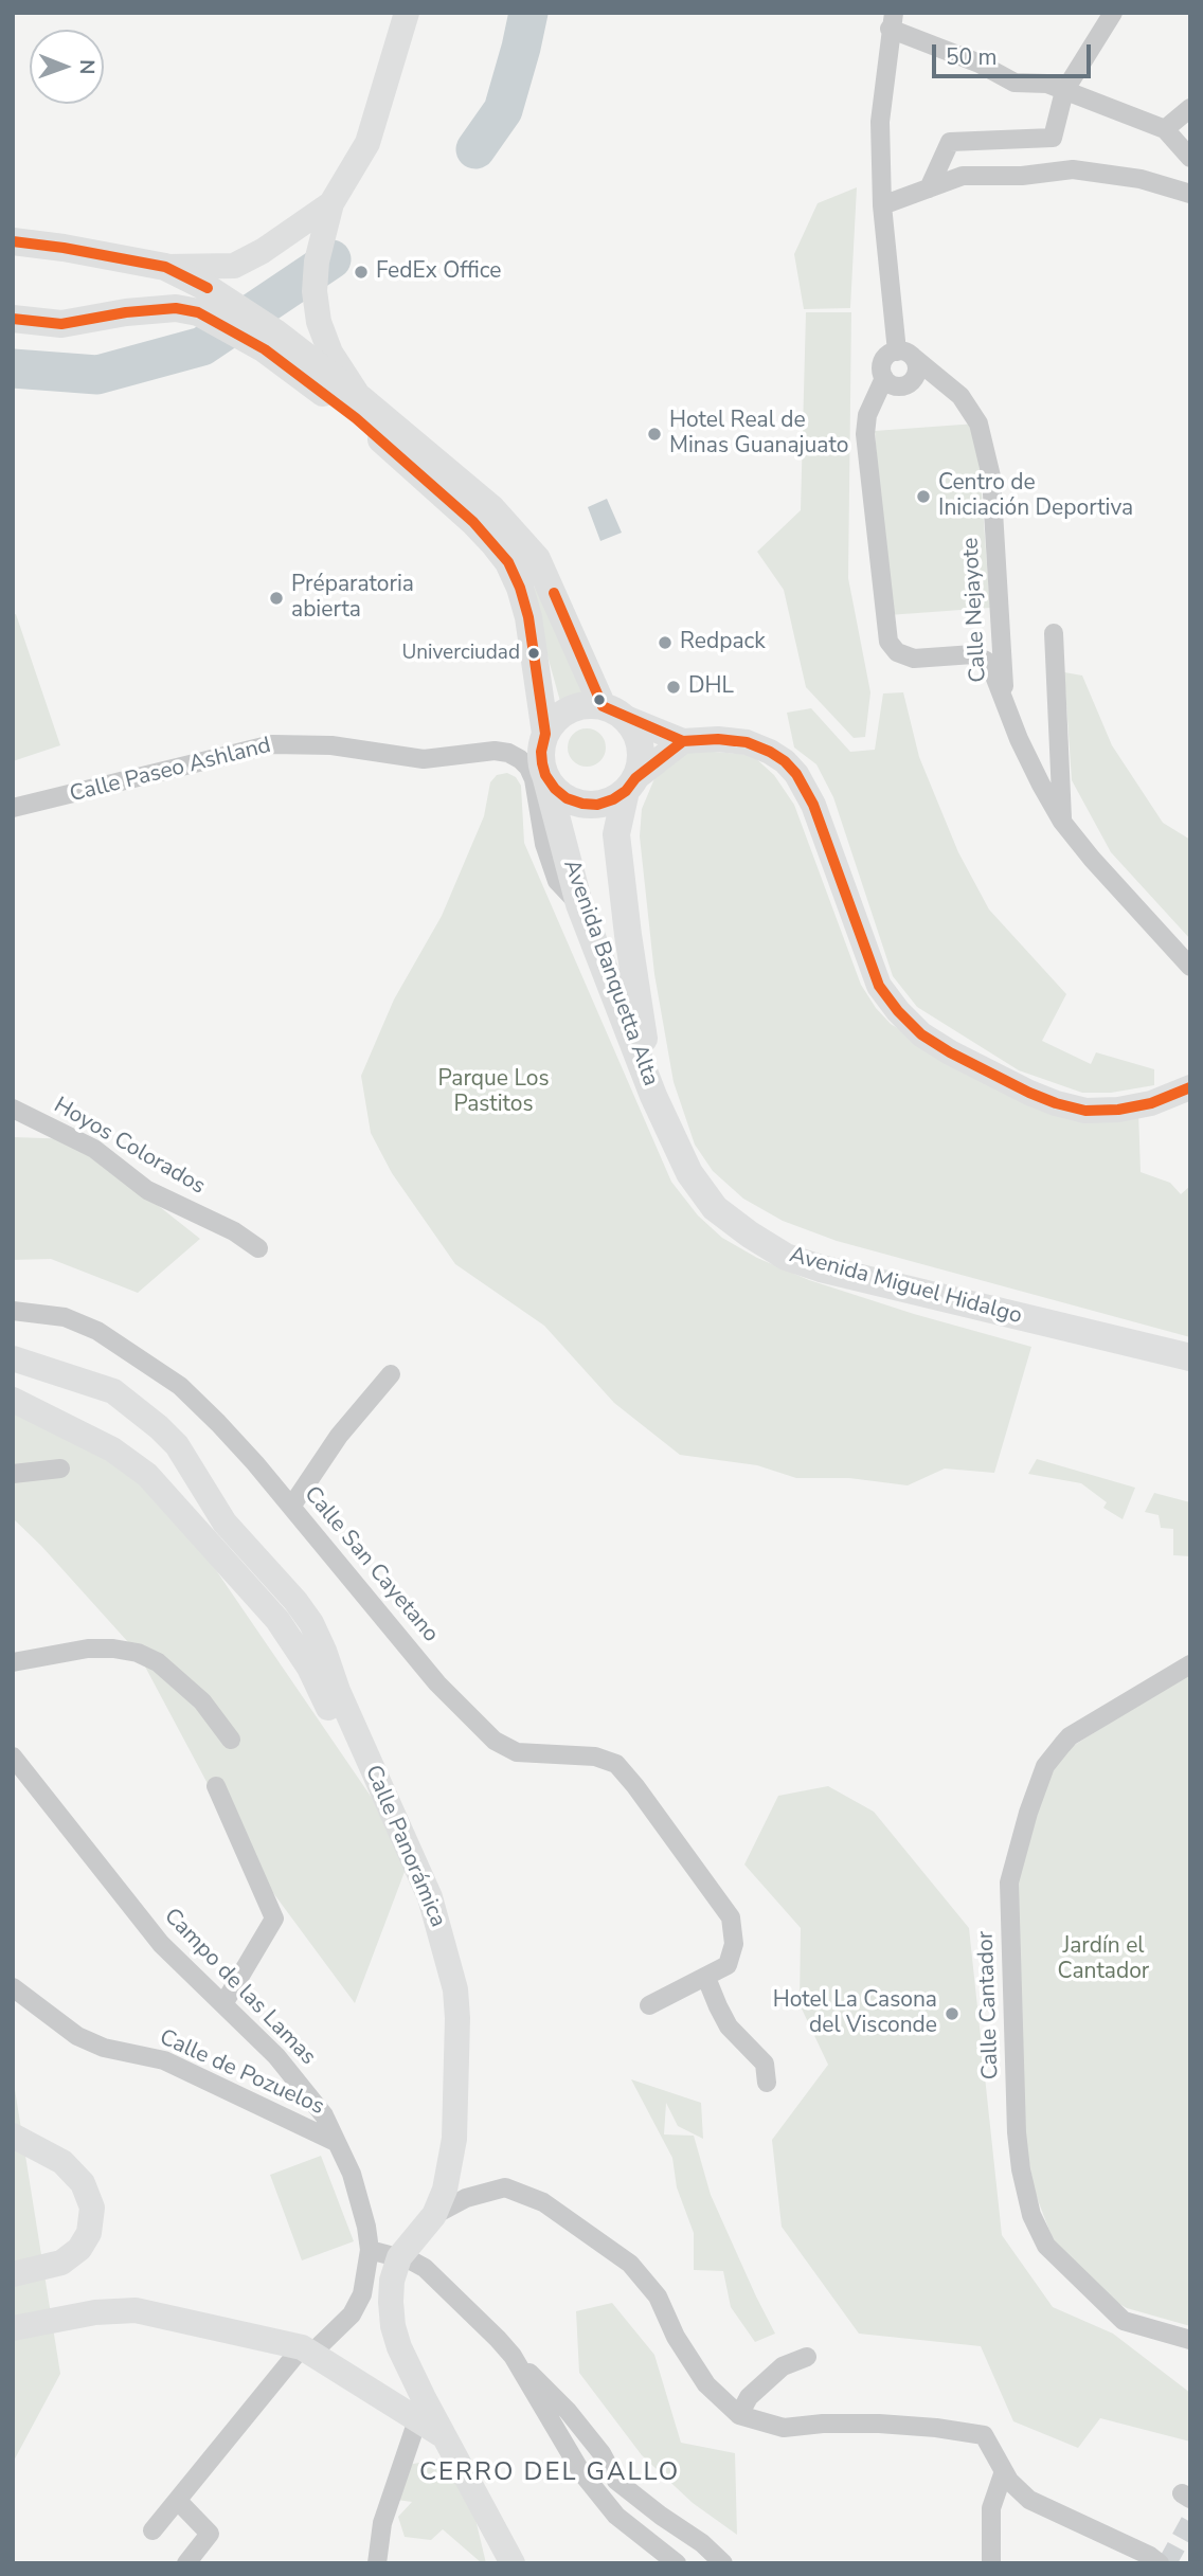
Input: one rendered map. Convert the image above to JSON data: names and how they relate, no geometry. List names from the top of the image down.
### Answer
{
  "streets": {
    "main road": ["Avenida Banquetta Alta", "Avenida Miguel Hidalgo"],
    "street": [
      "Calle Nejayote",
      "Calle Paseo Ashland",
      "Hoyos Colorados",
      "Calle San Cayetano",
      "Calle Panorámica",
      "Campo de las Lamas",
      "Calle Cantador",
      "Calle de Pozuelos"
    ]
  },
  "crossings": [
    ["Calle Paseo Ashland", "Avenida Banquetta Alta"],
    ["Avenida Banquetta Alta", "Avenida Miguel Hidalgo"],
    ["Campo de las Lamas", "Calle de Pozuelos"]
  ],
  "districts": ["CERRO DEL GALLO"],
  "parks": ["Parque Los Pastitos", "Jardín el Cantador"],
  "places": [
    "FedEx Office",
    "Hotel Real de Minas Guanajuato",
    "Centro de Iniciación Deportiva",
    "Préparatoria abierta",
    "Redpack",
    "Univerciudad",
    "DHL",
    "Hotel La Casona del Visconde"
  ],
  "scale_bar": "50 m",
  "north": "right"
}
